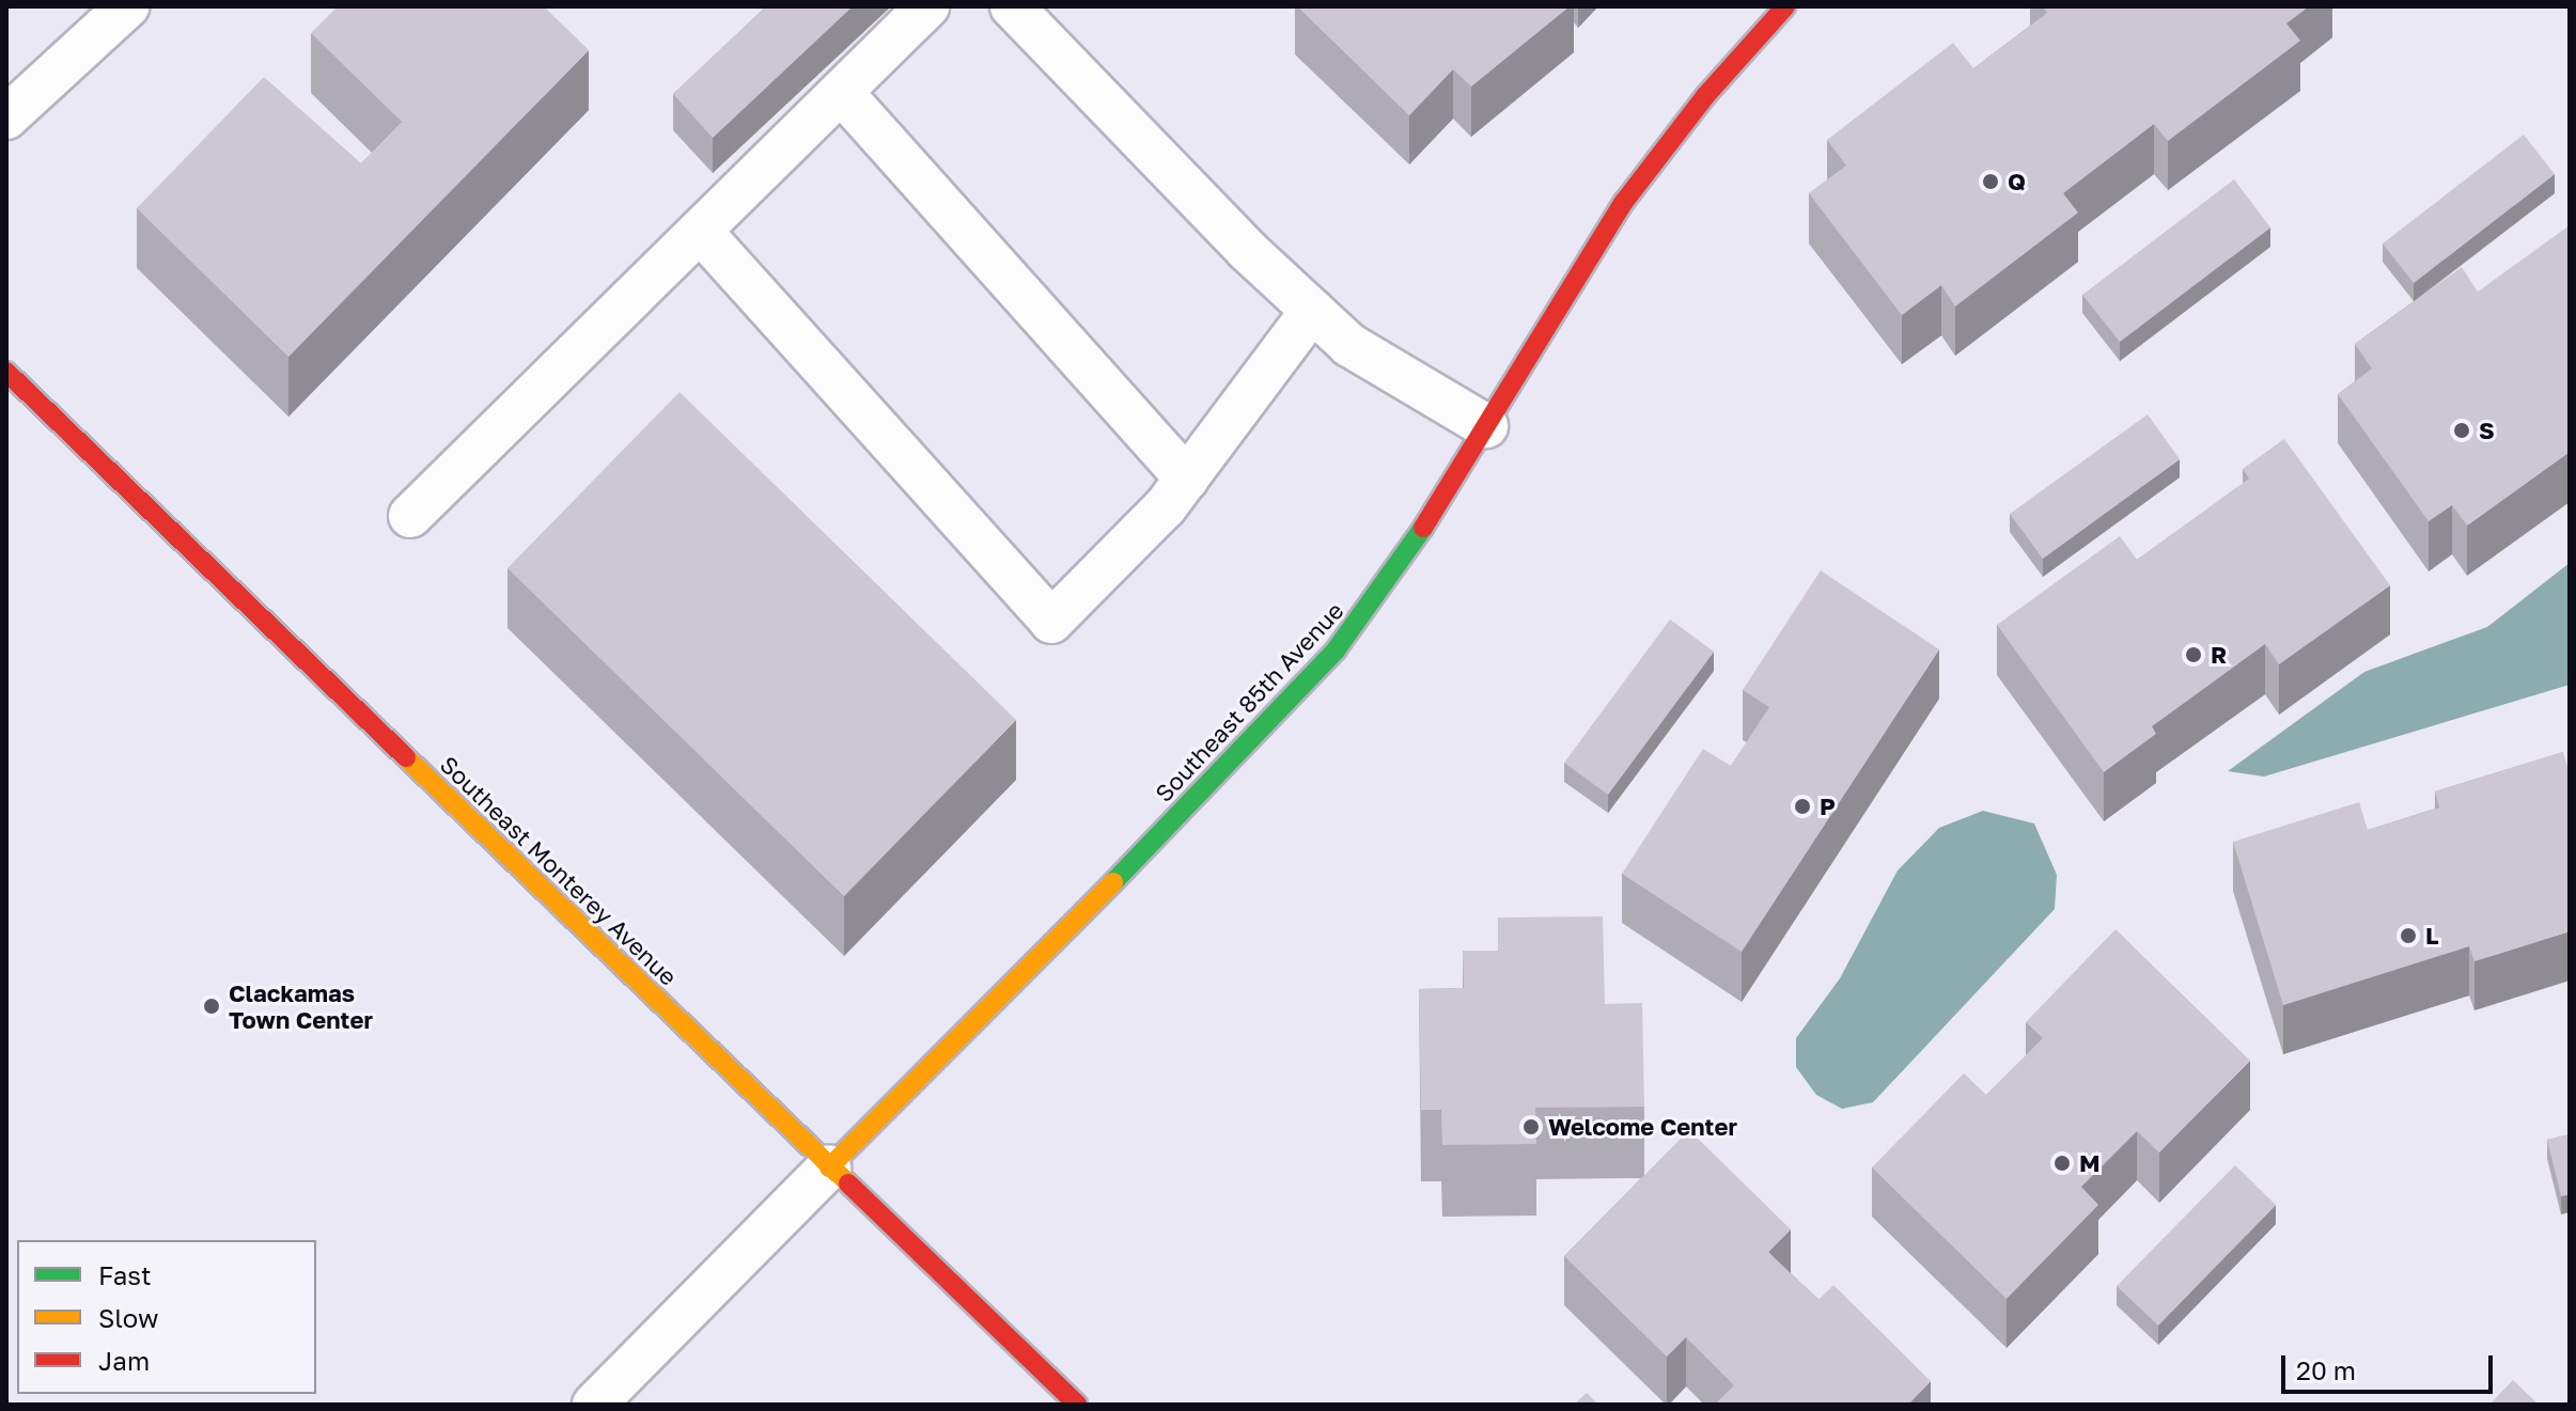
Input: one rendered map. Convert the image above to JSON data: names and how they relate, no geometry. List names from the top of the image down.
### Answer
{
  "streets": {
    "street": ["Southeast 85th Avenue", "Southeast Monterey Avenue"]
  },
  "crossings": [
    ["Southeast 85th Avenue", "Southeast Monterey Avenue"]
  ],
  "places": [
    "Q",
    "S",
    "R",
    "P",
    "L",
    "Clackamas Town Center",
    "Welcome Center",
    "M"
  ],
  "legend": ["Fast", "Slow", "Jam"],
  "scale_bar": "20 m"
}
